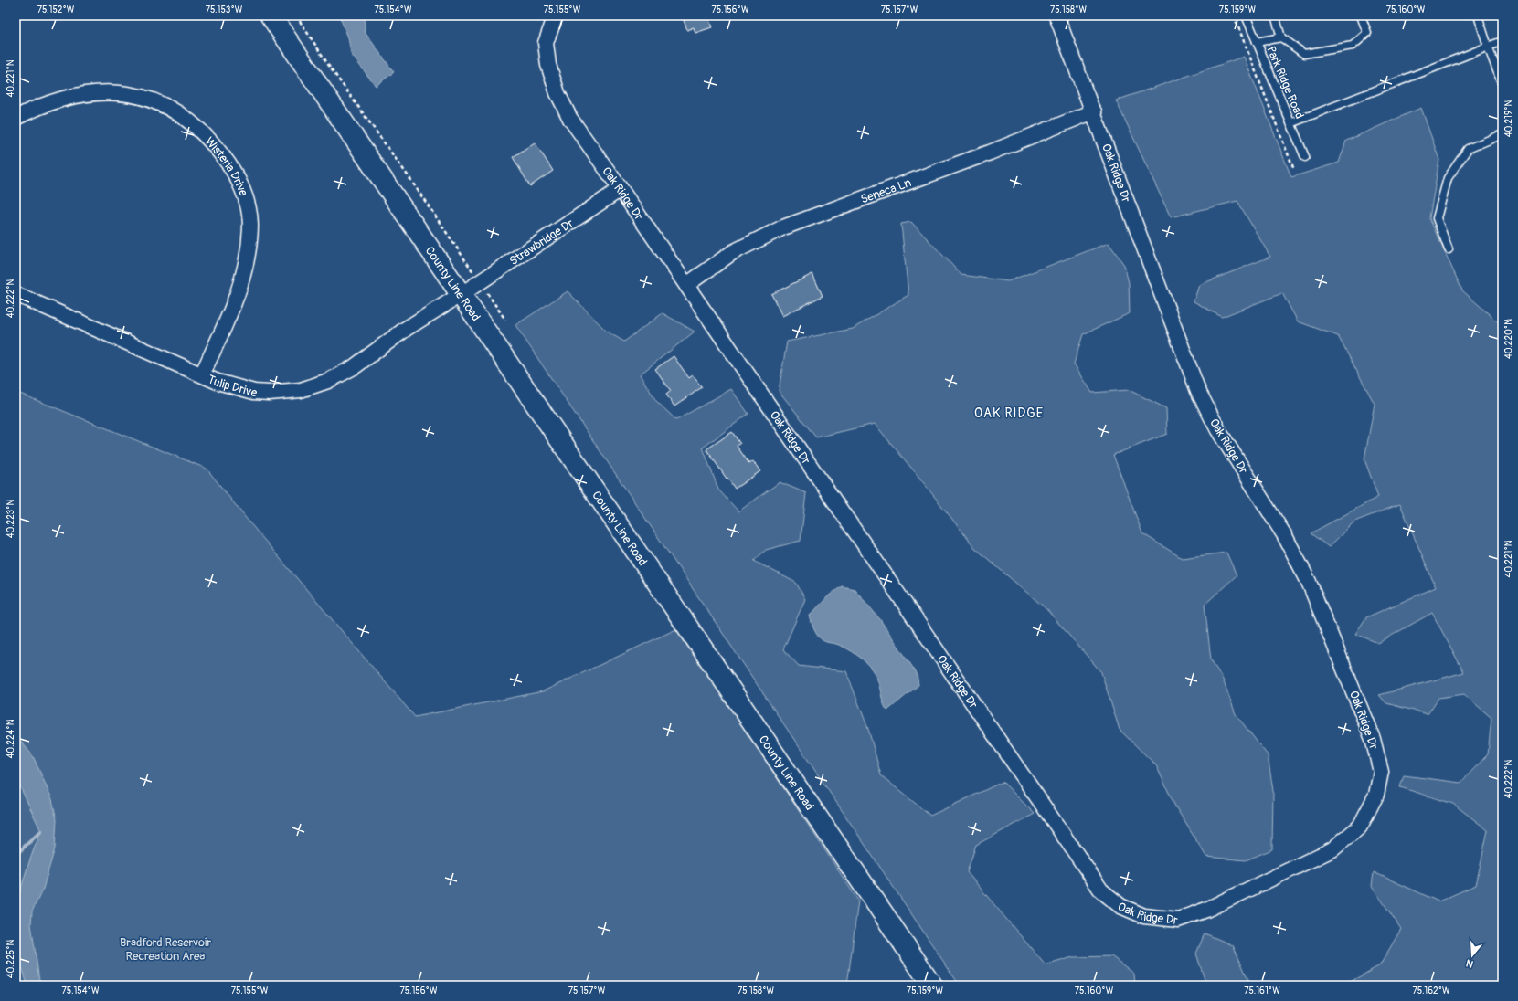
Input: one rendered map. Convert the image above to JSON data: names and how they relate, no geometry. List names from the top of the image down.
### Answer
{
  "streets": {
    "main road": ["County Line Road"],
    "street": [
      "Wisteria Drive",
      "Oak Ridge Dr",
      "Seneca Ln",
      "Strawbridge Dr",
      "Tulip Drive"
    ],
    "lane": ["Park Ridge Road"]
  },
  "crossings": [
    ["Wisteria Drive", "Tulip Drive"],
    ["Oak Ridge Dr", "Seneca Ln"],
    ["Oak Ridge Dr", "Strawbridge Dr"],
    ["Strawbridge Dr", "County Line Road"],
    ["Strawbridge Dr", "Tulip Drive"],
    ["County Line Road", "Tulip Drive"]
  ],
  "districts": ["OAK RIDGE"],
  "parks": ["Bradford Reservoir Recreation Area"],
  "north": "bottom",
  "coordinates": [
    "75.152°W",
    "75.153°W",
    "75.154°W",
    "75.155°W",
    "75.156°W",
    "75.157°W",
    "75.158°W",
    "75.159°W",
    "75.160°W",
    "40.221°N",
    "40.219°N",
    "40.222°N",
    "40.220°N",
    "40.223°N",
    "40.224°N",
    "40.225°N",
    "75.161°W",
    "75.162°W"
  ]
}
